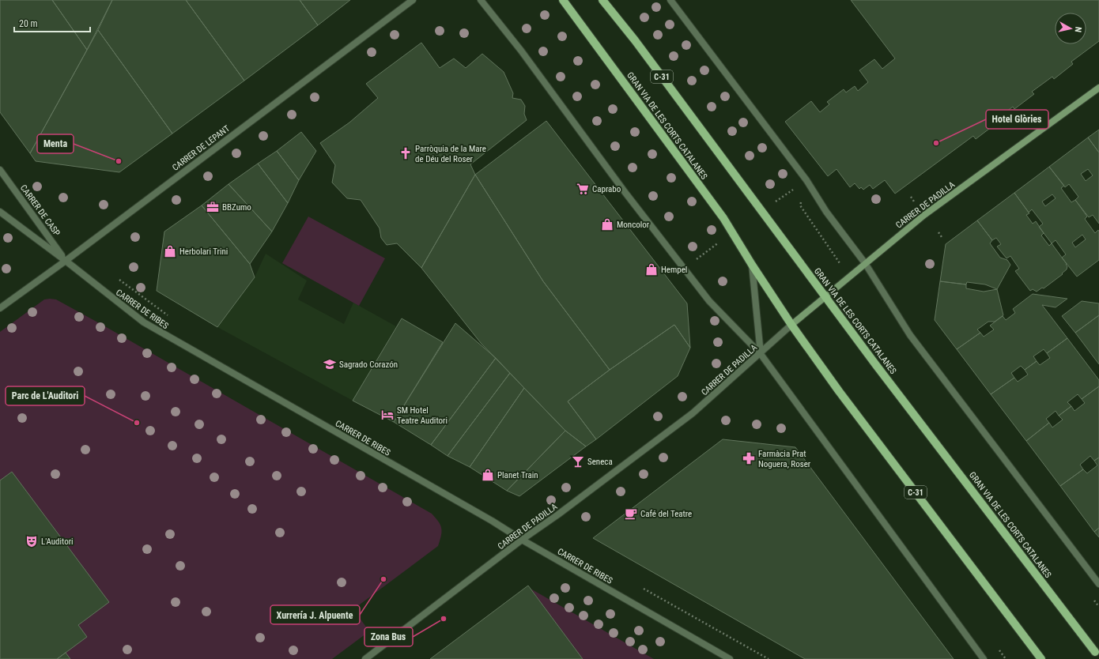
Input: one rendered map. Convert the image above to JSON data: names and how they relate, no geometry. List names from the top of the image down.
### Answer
{
  "streets": {
    "main road": ["C-31", "GRAN VIA DE LES CORTS CATALANES", "CARRER DE PADILLA"],
    "street": ["CARRER DE LEPANT", "CARRER DE CASP", "CARRER DE RIBES"]
  },
  "crossings": [
    ["GRAN VIA DE LES CORTS CATALANES", "CARRER DE PADILLA"],
    ["CARRER DE LEPANT", "CARRER DE CASP"],
    ["CARRER DE LEPANT", "CARRER DE RIBES"],
    ["CARRER DE PADILLA", "CARRER DE RIBES"],
    ["CARRER DE CASP", "CARRER DE RIBES"]
  ],
  "places": {
    "other": [
      "Hotel Glòries",
      "Menta",
      "Parc de L'Auditori",
      "Xurrería J. Alpuente",
      "Zona Bus"
    ],
    "church": ["Parròquia de la Mare de Déu del Roser"],
    "supermarket": ["Caprabo"],
    "office": ["BBZumo"],
    "shop": [
      "Moncolor",
      "Herbolari Trini",
      "Hempel",
      "Planet Train"
    ],
    "school or university": ["Sagrado Corazón"],
    "hotel": ["SM Hotel Teatre Auditori"],
    "pharmacy": ["Farmàcia Prat Noguera, Roser"],
    "bar": ["Seneca"],
    "cafe": ["Café del Teatre"],
    "theatre": ["L'Auditori"]
  },
  "scale_bar": "20 m",
  "north": "right"
}
